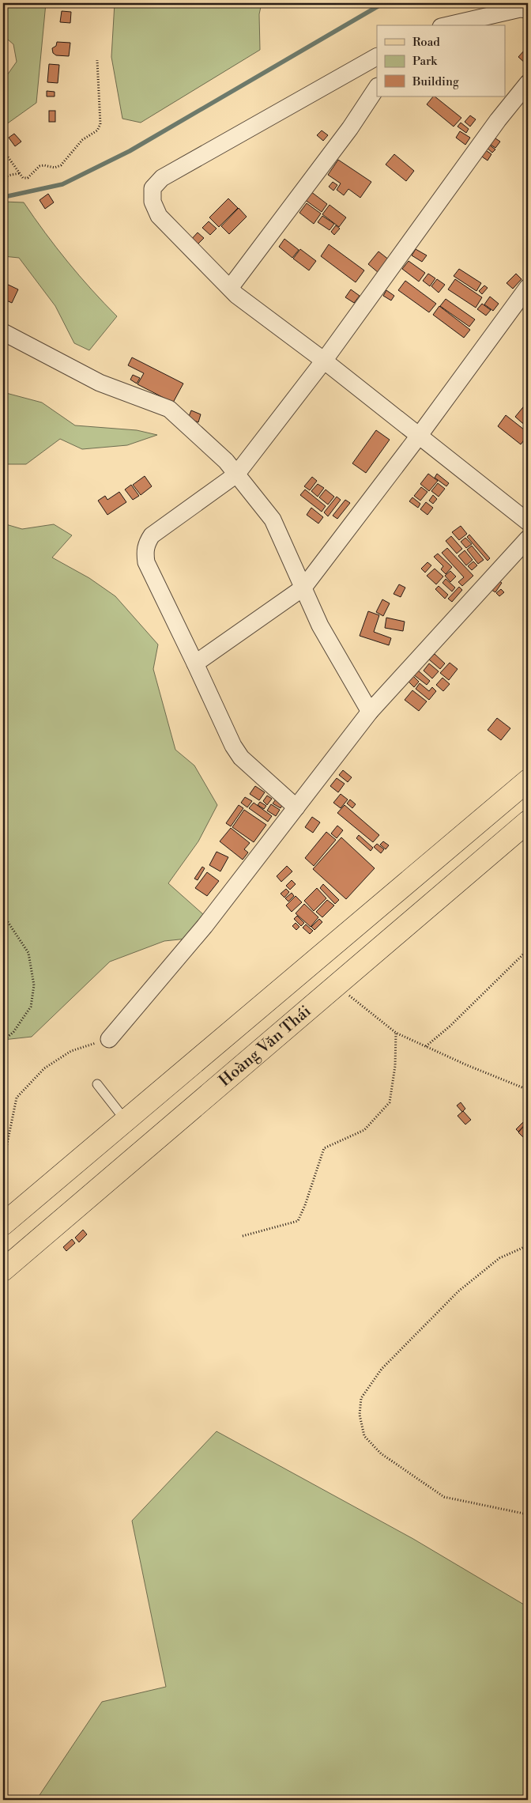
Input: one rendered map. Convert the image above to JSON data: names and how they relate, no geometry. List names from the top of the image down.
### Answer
{
  "streets": {
    "main road": ["Hoàng Văn Thái"]
  },
  "legend": ["Road", "Park", "Building"]
}
